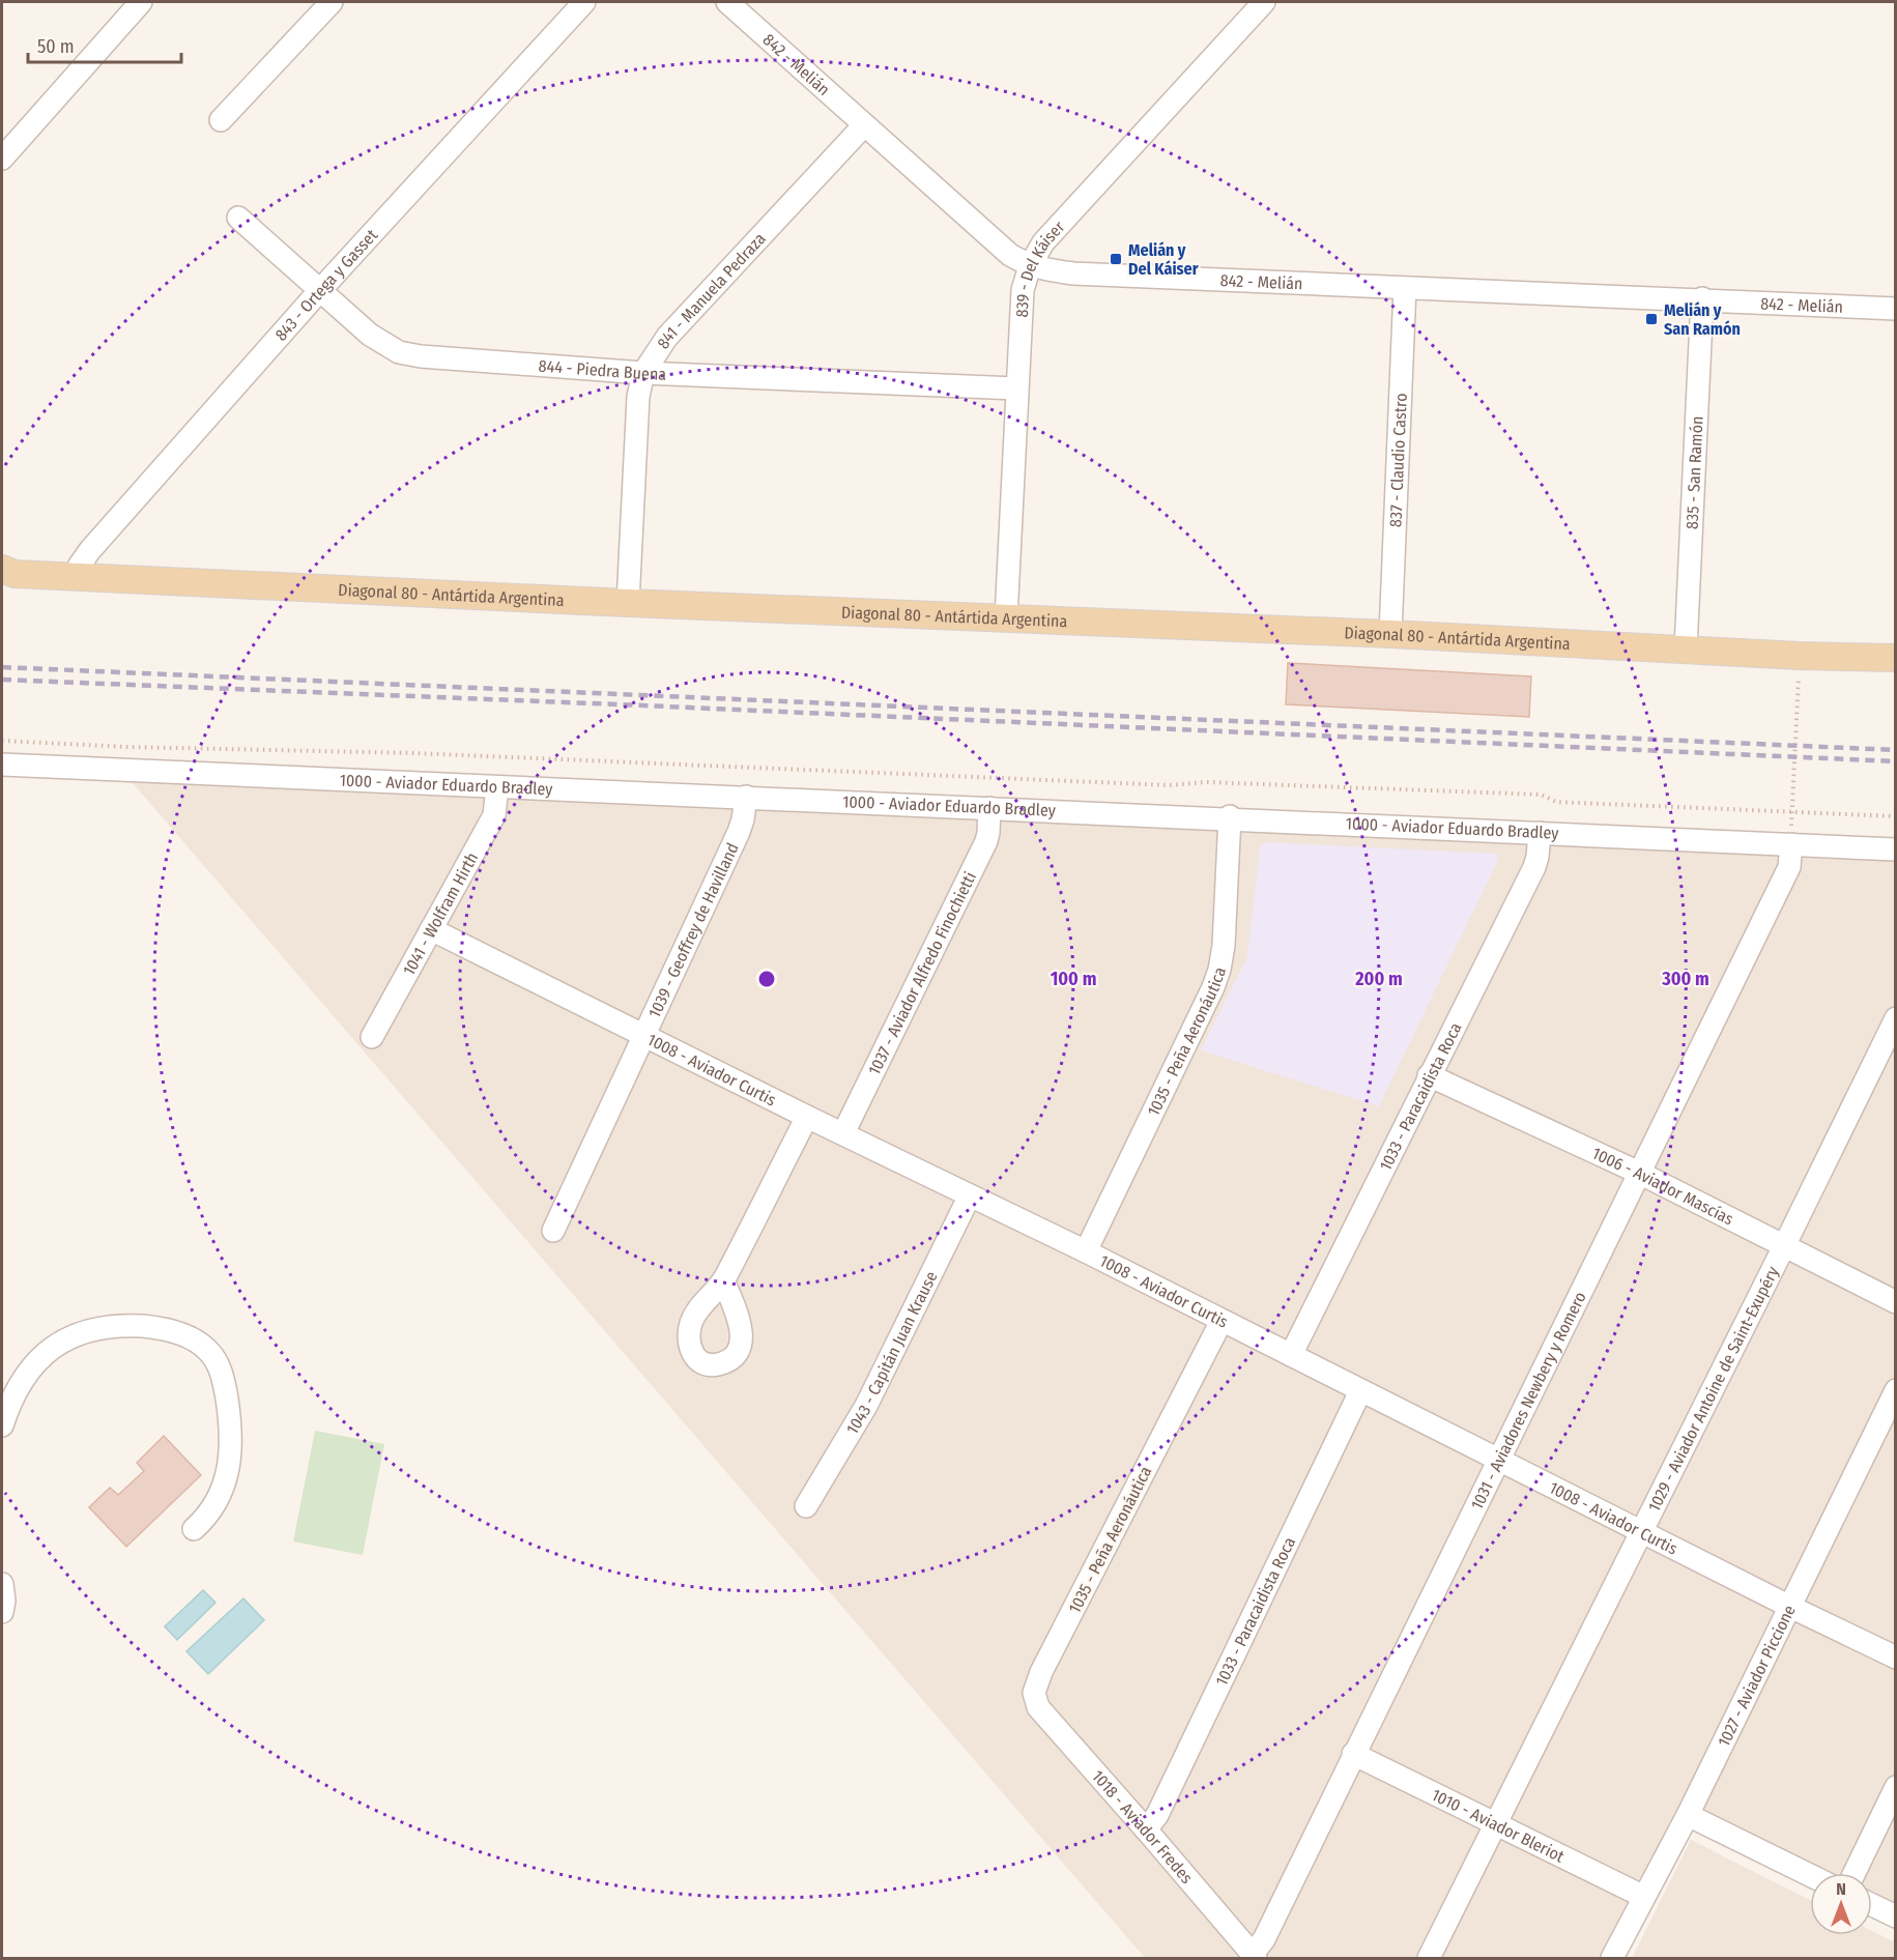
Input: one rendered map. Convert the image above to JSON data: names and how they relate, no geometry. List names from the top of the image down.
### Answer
{
  "streets": {
    "main road": ["Diagonal 80 - Antártida Argentina"],
    "street": [
      "842 - Melián",
      "839 - Del Káiser",
      "843 - Ortega y Gasset",
      "841 - Manuela Pedraza",
      "844 - Piedra Buena",
      "837 - Claudio Castro",
      "835 - San Ramón",
      "1000 - Aviador Eduardo Bradley",
      "1041 - Wolfram Hirth",
      "1039 - Geoffrey de Havilland",
      "1037 - Aviador Alfredo Finochietti",
      "1035 - Peña Aeronáutica",
      "1008 - Aviador Curtis",
      "1033 - Paracaidista Roca",
      "1006 - Aviador Mascías",
      "1043 - Capitán Juan Krause",
      "1029 - Aviador Antoine de Saint-Exupéry",
      "1031 - Aviadores Newbery y Romero",
      "1027 - Aviador Piccione",
      "1018 - Aviador Fredes",
      "1010 - Aviador Bleriot"
    ]
  },
  "crossings": [
    ["842 - Melián", "839 - Del Káiser"],
    ["842 - Melián", "841 - Manuela Pedraza"],
    ["842 - Melián", "837 - Claudio Castro"],
    ["842 - Melián", "835 - San Ramón"],
    ["839 - Del Káiser", "844 - Piedra Buena"],
    ["839 - Del Káiser", "Diagonal 80 - Antártida Argentina"],
    ["843 - Ortega y Gasset", "844 - Piedra Buena"],
    ["843 - Ortega y Gasset", "Diagonal 80 - Antártida Argentina"],
    ["841 - Manuela Pedraza", "844 - Piedra Buena"],
    ["841 - Manuela Pedraza", "Diagonal 80 - Antártida Argentina"],
    ["837 - Claudio Castro", "Diagonal 80 - Antártida Argentina"],
    ["835 - San Ramón", "Diagonal 80 - Antártida Argentina"],
    ["1000 - Aviador Eduardo Bradley", "1041 - Wolfram Hirth"],
    ["1000 - Aviador Eduardo Bradley", "1039 - Geoffrey de Havilland"],
    ["1000 - Aviador Eduardo Bradley", "1037 - Aviador Alfredo Finochietti"],
    ["1000 - Aviador Eduardo Bradley", "1035 - Peña Aeronáutica"],
    ["1000 - Aviador Eduardo Bradley", "1033 - Paracaidista Roca"],
    ["1000 - Aviador Eduardo Bradley", "1031 - Aviadores Newbery y Romero"],
    ["1041 - Wolfram Hirth", "1008 - Aviador Curtis"],
    ["1039 - Geoffrey de Havilland", "1008 - Aviador Curtis"],
    ["1037 - Aviador Alfredo Finochietti", "1008 - Aviador Curtis"],
    ["1035 - Peña Aeronáutica", "1008 - Aviador Curtis"],
    ["1035 - Peña Aeronáutica", "1018 - Aviador Fredes"],
    ["1008 - Aviador Curtis", "1033 - Paracaidista Roca"],
    ["1008 - Aviador Curtis", "1043 - Capitán Juan Krause"],
    ["1008 - Aviador Curtis", "1029 - Aviador Antoine de Saint-Exupéry"],
    ["1008 - Aviador Curtis", "1031 - Aviadores Newbery y Romero"],
    ["1008 - Aviador Curtis", "1027 - Aviador Piccione"],
    ["1033 - Paracaidista Roca", "1006 - Aviador Mascías"],
    ["1033 - Paracaidista Roca", "1018 - Aviador Fredes"],
    ["1006 - Aviador Mascías", "1029 - Aviador Antoine de Saint-Exupéry"],
    ["1006 - Aviador Mascías", "1031 - Aviadores Newbery y Romero"],
    ["1029 - Aviador Antoine de Saint-Exupéry", "1010 - Aviador Bleriot"],
    ["1031 - Aviadores Newbery y Romero", "1018 - Aviador Fredes"],
    ["1031 - Aviadores Newbery y Romero", "1010 - Aviador Bleriot"],
    ["1027 - Aviador Piccione", "1010 - Aviador Bleriot"]
  ],
  "places": {
    "transit": ["Melián y Del Káiser", "Melián y San Ramón"]
  },
  "scale_bar": "50 m",
  "north": "top",
  "rings": ["100 m", "200 m", "300 m"]
}
